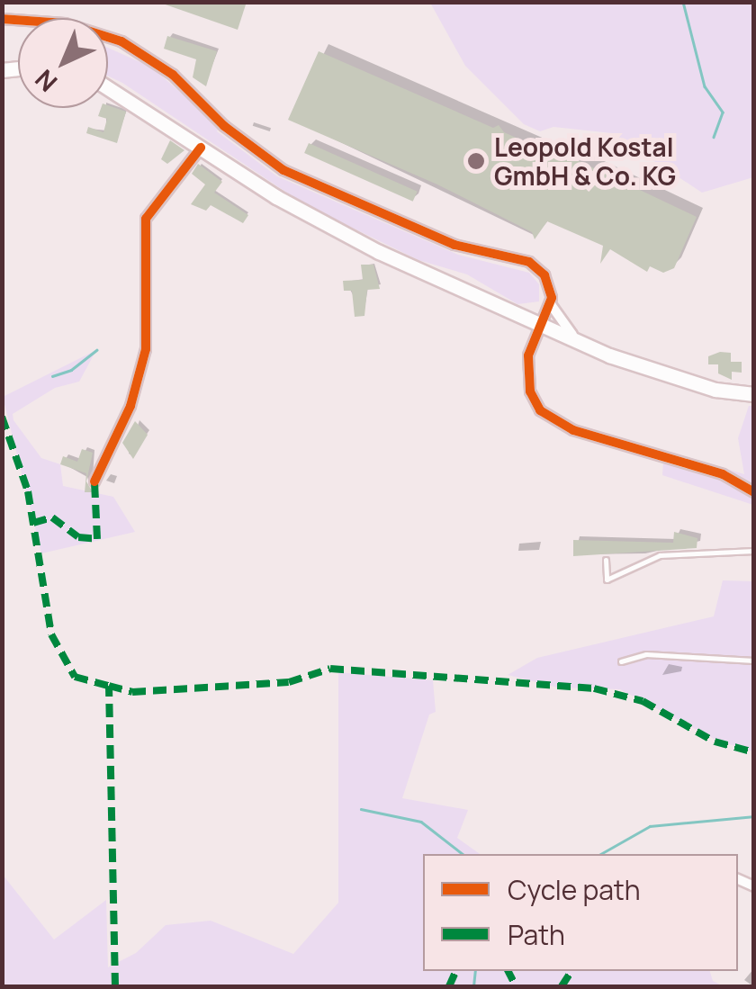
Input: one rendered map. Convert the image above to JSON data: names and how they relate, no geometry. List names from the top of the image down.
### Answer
{
  "places": ["Leopold Kostal GmbH & Co. KG"],
  "legend": ["Cycle path", "Path"],
  "north": "bottom left"
}
